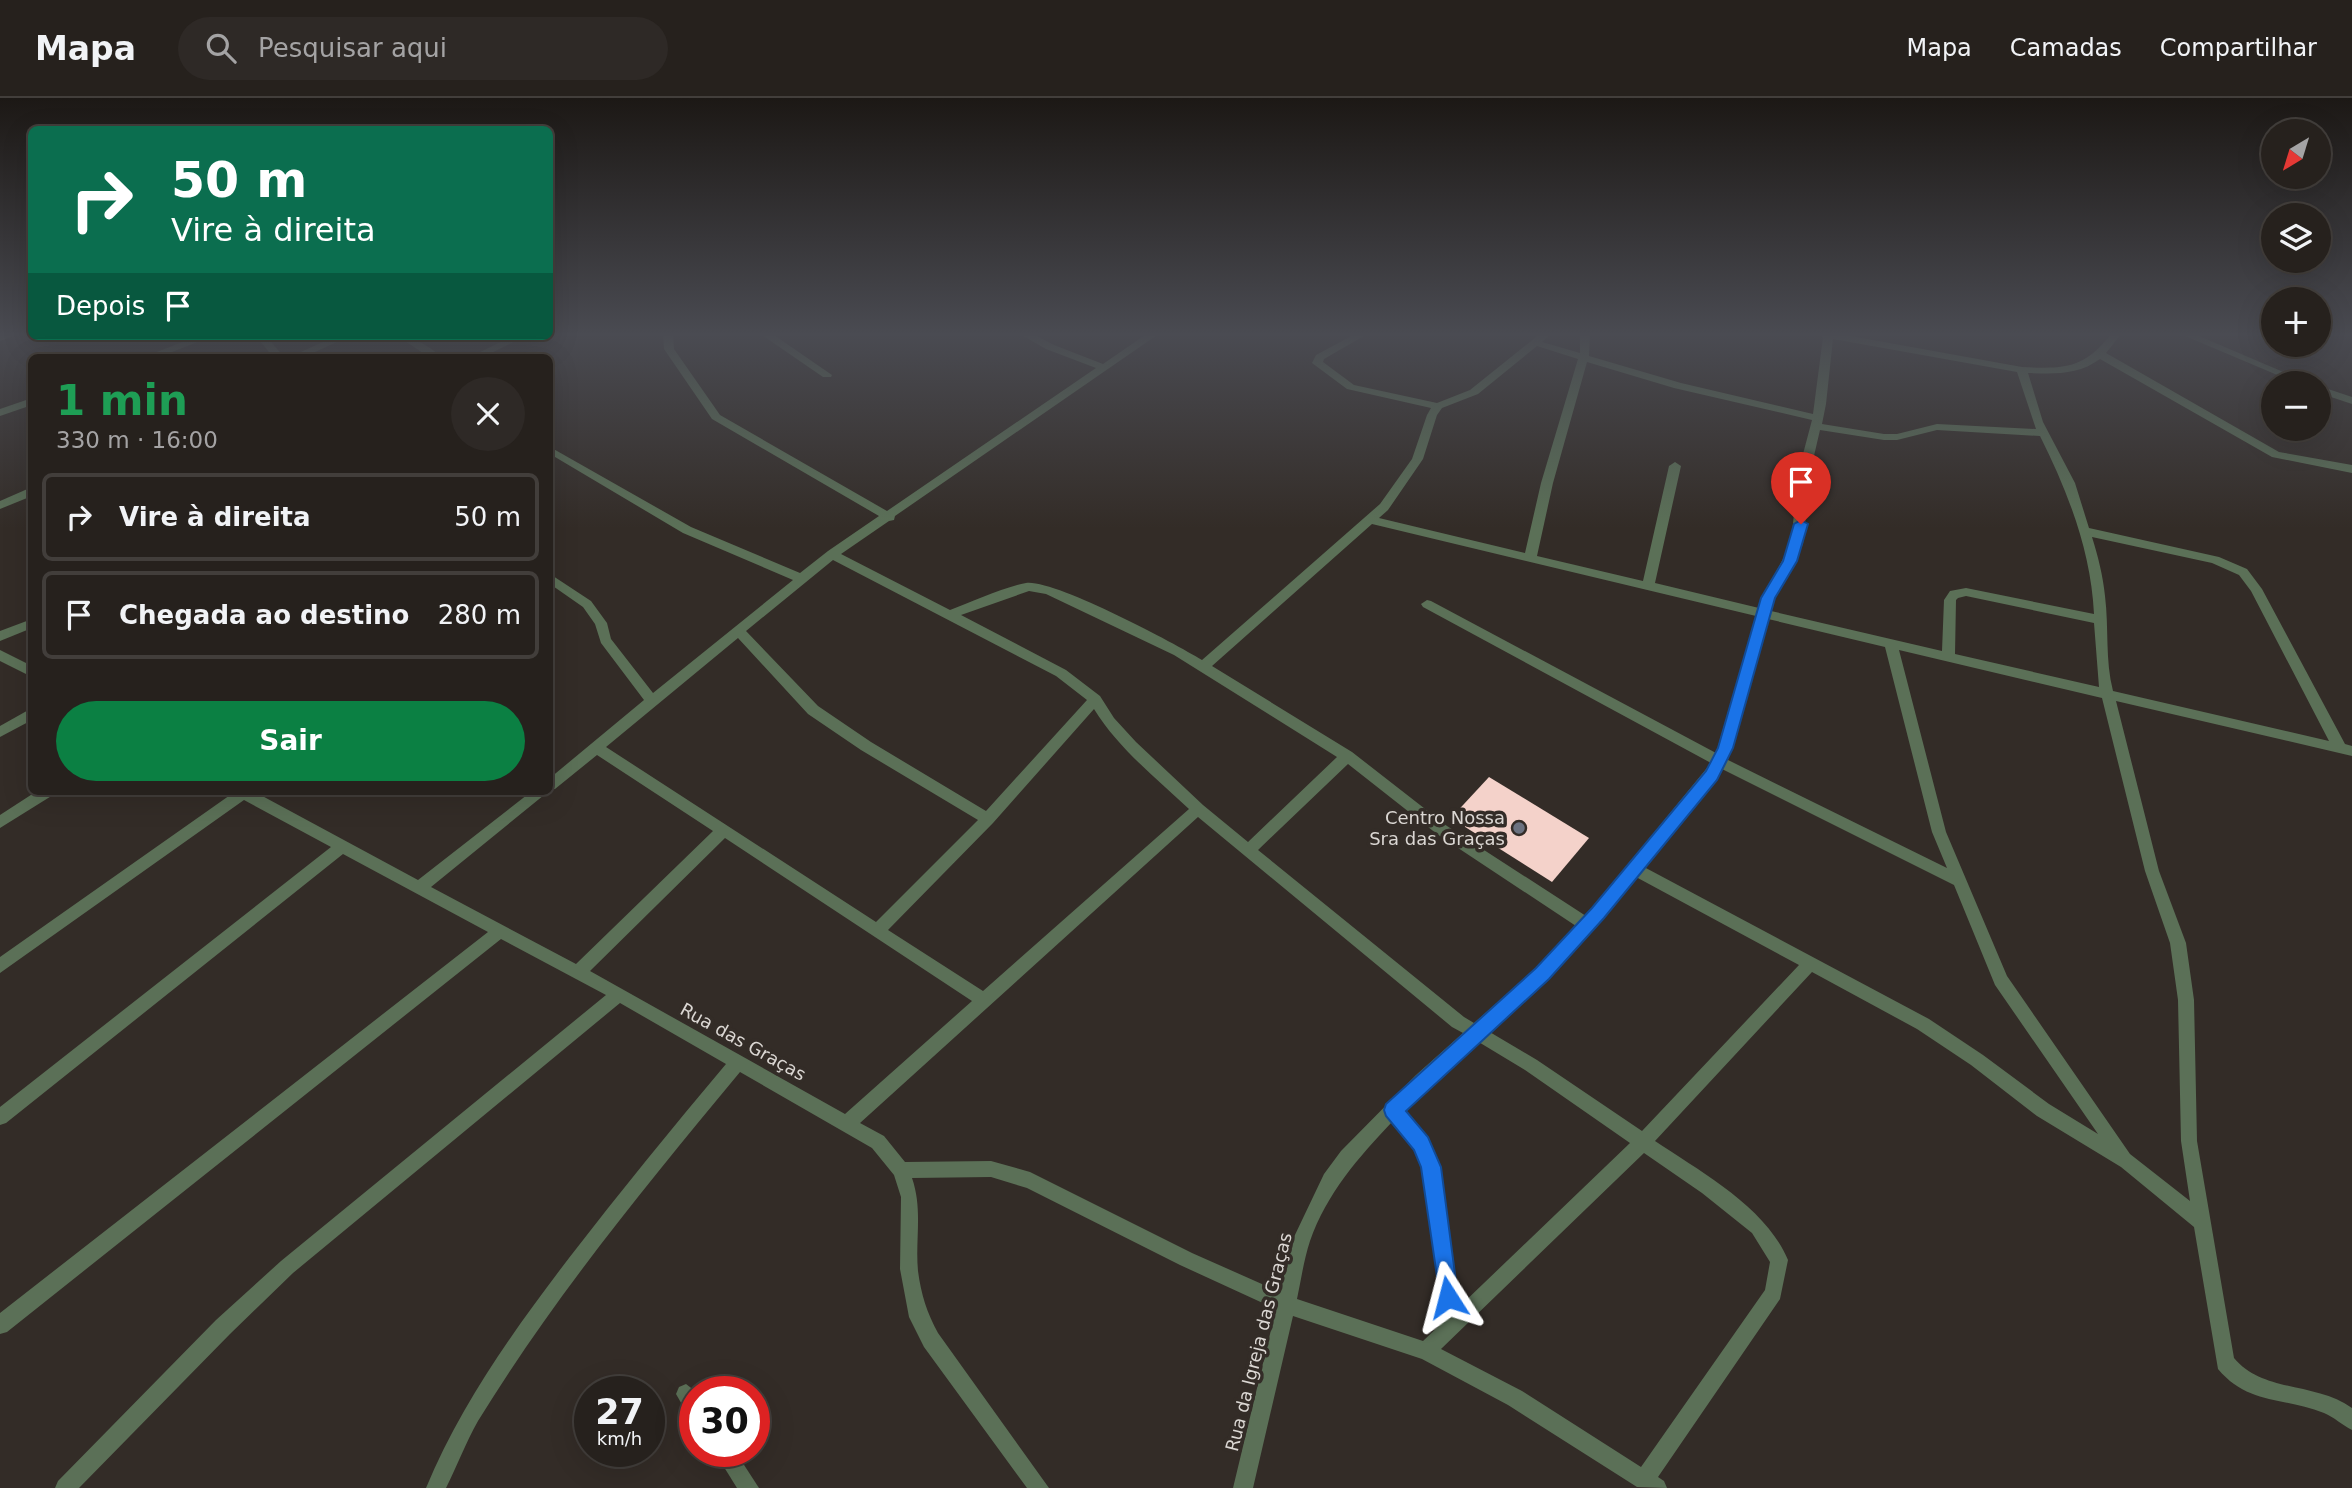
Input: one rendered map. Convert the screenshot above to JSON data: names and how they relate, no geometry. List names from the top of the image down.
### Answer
{
  "streets": {
    "street": ["Rua das Graças", "Rua da Igreja das Graças"]
  },
  "places": ["Centro Nossa Sra das Graças"],
  "north": "bottom left",
  "page": {
    "header": "Mapa",
    "search": "Pesquisar aqui",
    "nav": ["Mapa", "Camadas", "Compartilhar"],
    "map_buttons": ["+", "−"],
    "turn": ["50 m", "Vire à direita"],
    "then": "Depois",
    "heading": ["1 min", "330 m · 16:00"],
    "list": [
      {
        "name": "Vire à direita",
        "value": "50 m"
      },
      {
        "name": "Chegada ao destino",
        "value": "280 m"
      }
    ],
    "buttons": "Sair",
    "speed": "27 km/h",
    "limit": "30"
  }
}
